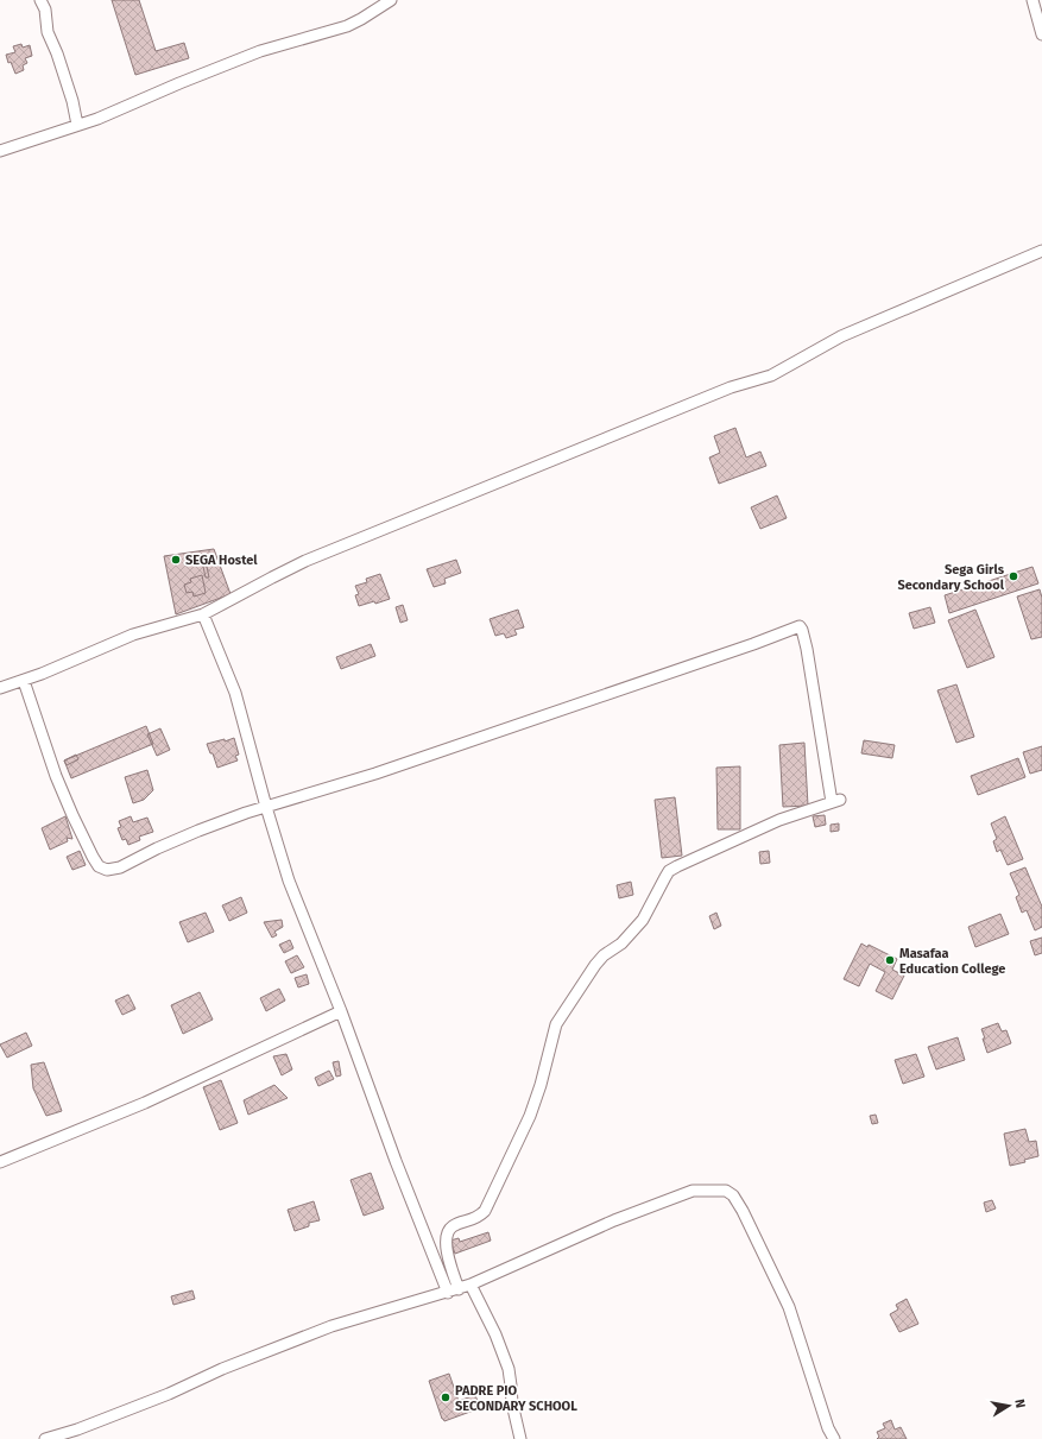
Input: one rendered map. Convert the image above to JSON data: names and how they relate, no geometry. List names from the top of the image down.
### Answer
{
  "places": [
    "SEGA Hostel",
    "Sega Girls Secondary School",
    "Masafaa Education College",
    "PADRE PIO SECONDARY SCHOOL"
  ],
  "north": "right"
}
